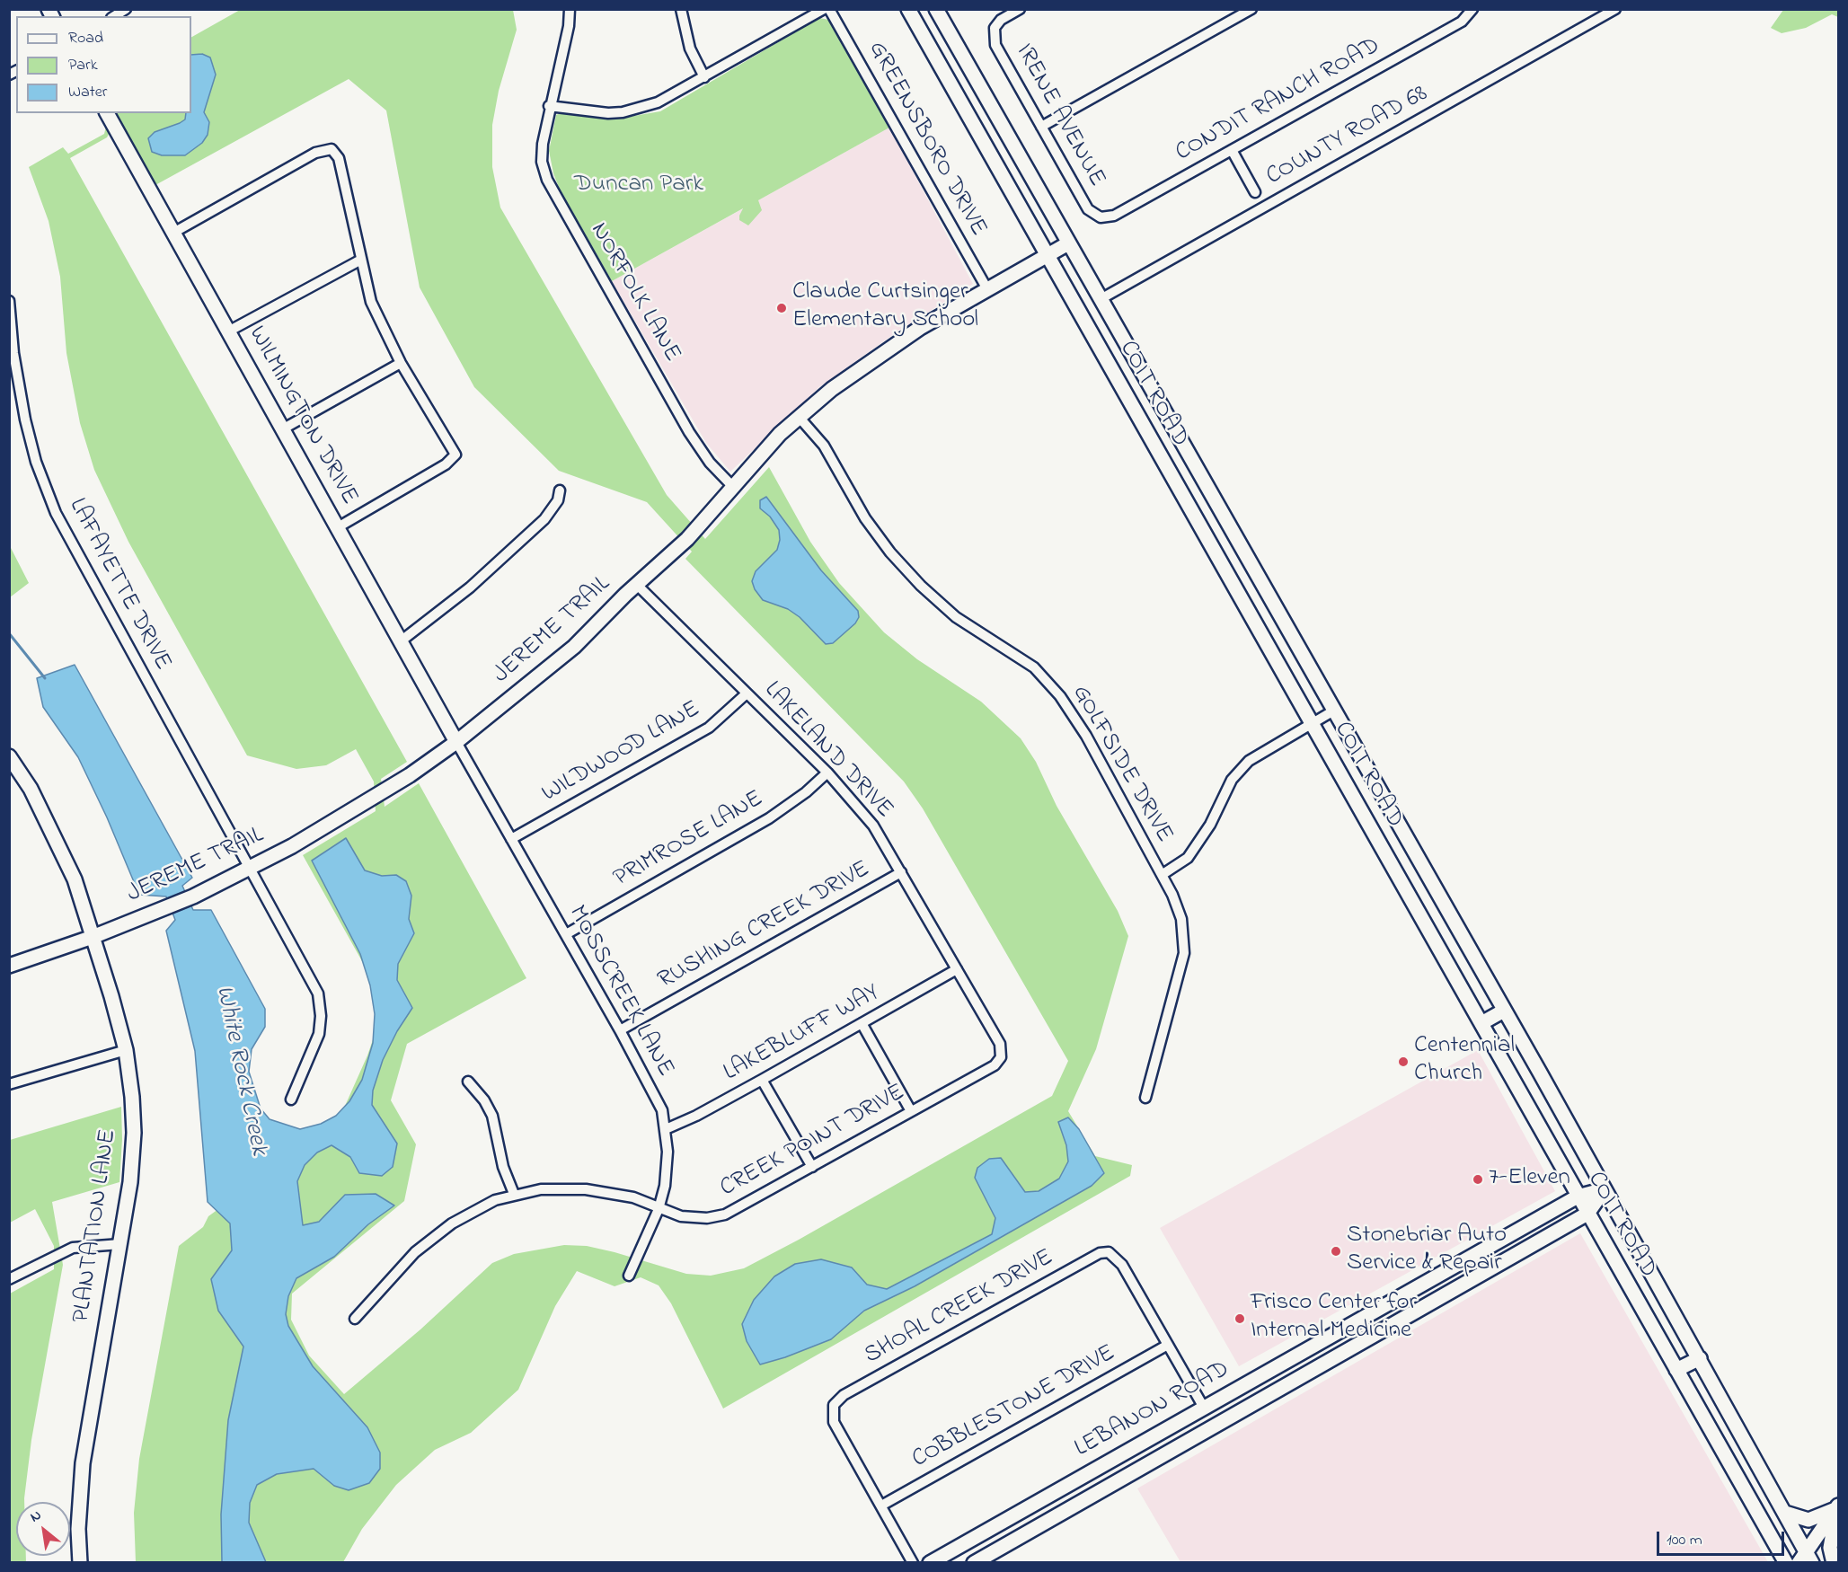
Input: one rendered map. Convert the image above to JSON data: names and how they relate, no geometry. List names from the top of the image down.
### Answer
{
  "streets": {
    "main road": [
      "COIT ROAD",
      "WILMINGTON DRIVE",
      "JEREME TRAIL",
      "PLANTATION LANE",
      "LEBANON ROAD"
    ],
    "street": [
      "CONDIT RANCH ROAD",
      "IRENE AVENUE",
      "COUNTY ROAD 68",
      "GREENSBORO DRIVE",
      "NORFOLK LANE",
      "LAFAYETTE DRIVE",
      "LAKELAND DRIVE",
      "WILDWOOD LANE",
      "GOLFSIDE DRIVE",
      "PRIMROSE LANE",
      "RUSHING CREEK DRIVE",
      "MOSSCREEK LANE",
      "LAKEBLUFF WAY",
      "CREEK POINT DRIVE",
      "SHOAL CREEK DRIVE",
      "COBBLESTONE DRIVE"
    ]
  },
  "crossings": [
    ["CONDIT RANCH ROAD", "IRENE AVENUE"],
    ["COUNTY ROAD 68", "COIT ROAD"],
    ["GREENSBORO DRIVE", "JEREME TRAIL"],
    ["NORFOLK LANE", "JEREME TRAIL"],
    ["COIT ROAD", "JEREME TRAIL"],
    ["COIT ROAD", "LEBANON ROAD"],
    ["WILMINGTON DRIVE", "JEREME TRAIL"],
    ["WILMINGTON DRIVE", "MOSSCREEK LANE"],
    ["LAFAYETTE DRIVE", "JEREME TRAIL"],
    ["JEREME TRAIL", "LAKELAND DRIVE"],
    ["JEREME TRAIL", "GOLFSIDE DRIVE"],
    ["JEREME TRAIL", "MOSSCREEK LANE"],
    ["JEREME TRAIL", "PLANTATION LANE"],
    ["LAKELAND DRIVE", "WILDWOOD LANE"],
    ["LAKELAND DRIVE", "PRIMROSE LANE"],
    ["LAKELAND DRIVE", "RUSHING CREEK DRIVE"],
    ["LAKELAND DRIVE", "LAKEBLUFF WAY"],
    ["LAKELAND DRIVE", "CREEK POINT DRIVE"],
    ["WILDWOOD LANE", "MOSSCREEK LANE"],
    ["PRIMROSE LANE", "MOSSCREEK LANE"],
    ["RUSHING CREEK DRIVE", "MOSSCREEK LANE"],
    ["MOSSCREEK LANE", "LAKEBLUFF WAY"],
    ["MOSSCREEK LANE", "CREEK POINT DRIVE"],
    ["SHOAL CREEK DRIVE", "COBBLESTONE DRIVE"]
  ],
  "water": ["White Rock Creek"],
  "parks": ["Duncan Park"],
  "places": [
    "Claude Curtsinger Elementary School",
    "Centennial Church",
    "7-Eleven",
    "Stonebriar Auto Service & Repair",
    "Frisco Center for Internal Medicine"
  ],
  "legend": ["Road", "Park", "Water"],
  "scale_bar": "100 m",
  "north": "top left"
}
